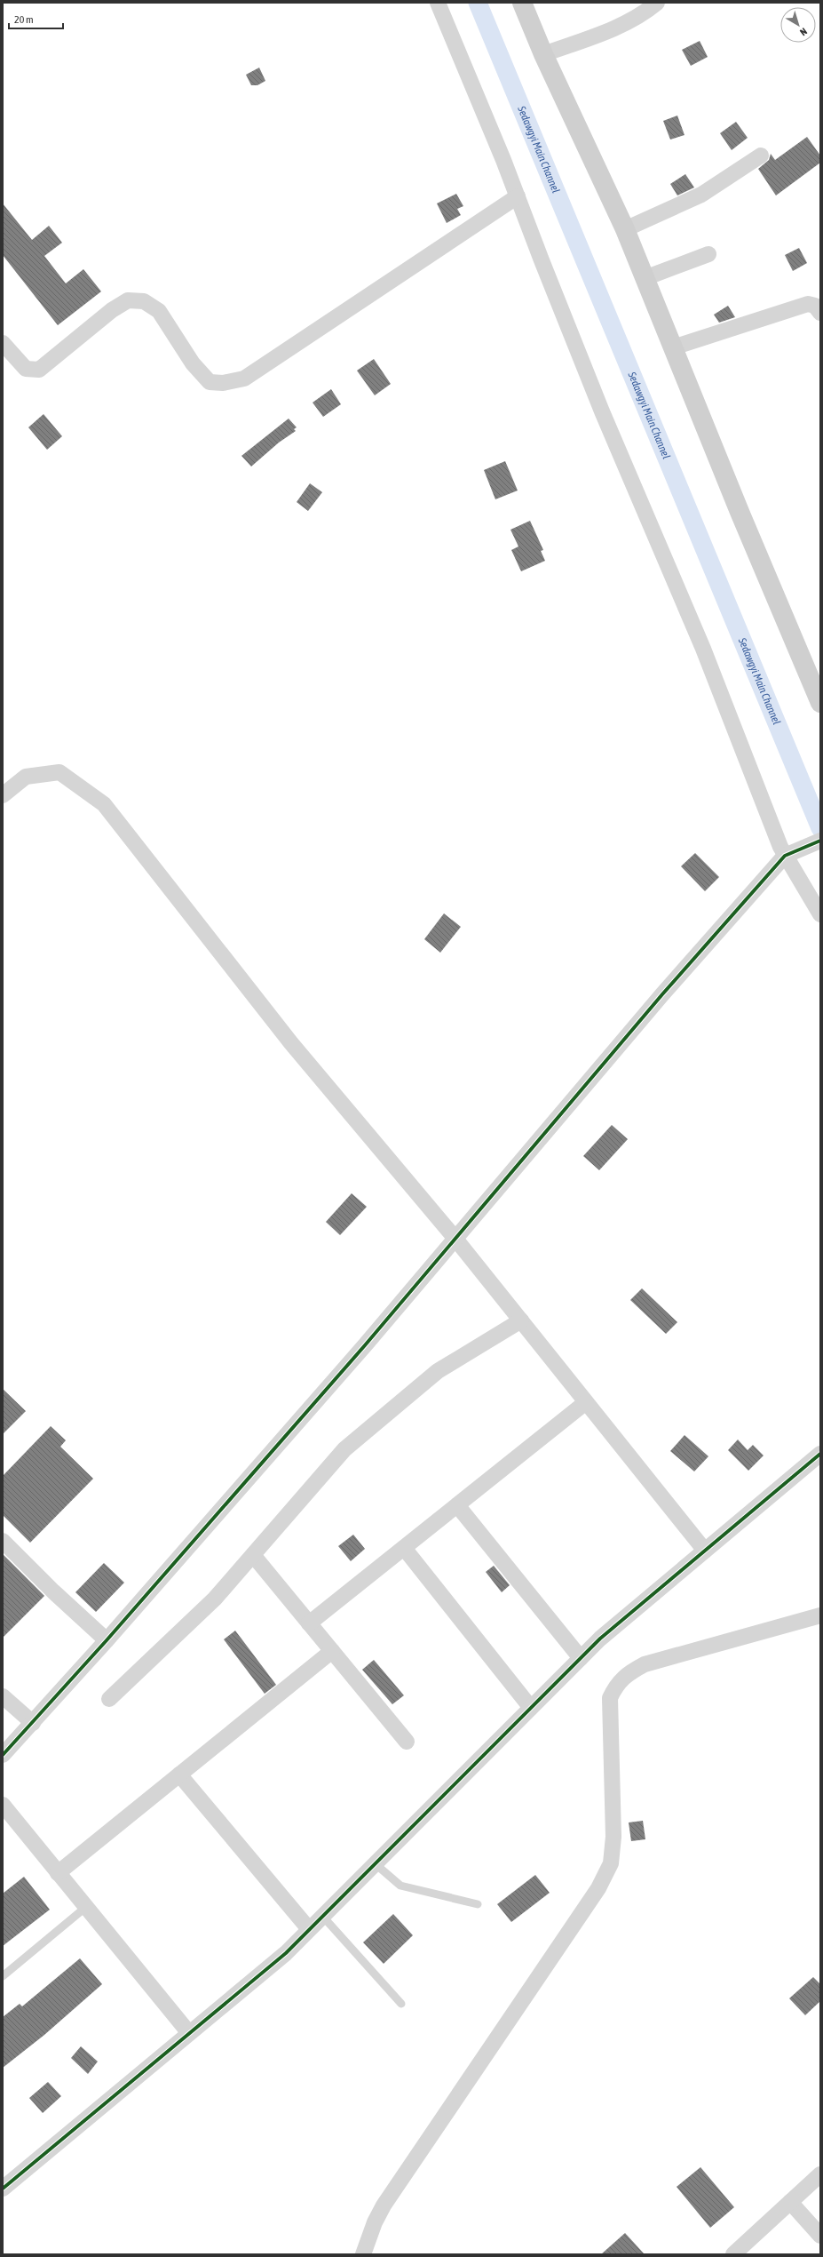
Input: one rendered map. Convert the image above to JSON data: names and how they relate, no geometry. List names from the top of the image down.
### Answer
{
  "water": ["Sedawgyi Main Channel"],
  "scale_bar": "20 m",
  "north": "bottom right"
}
